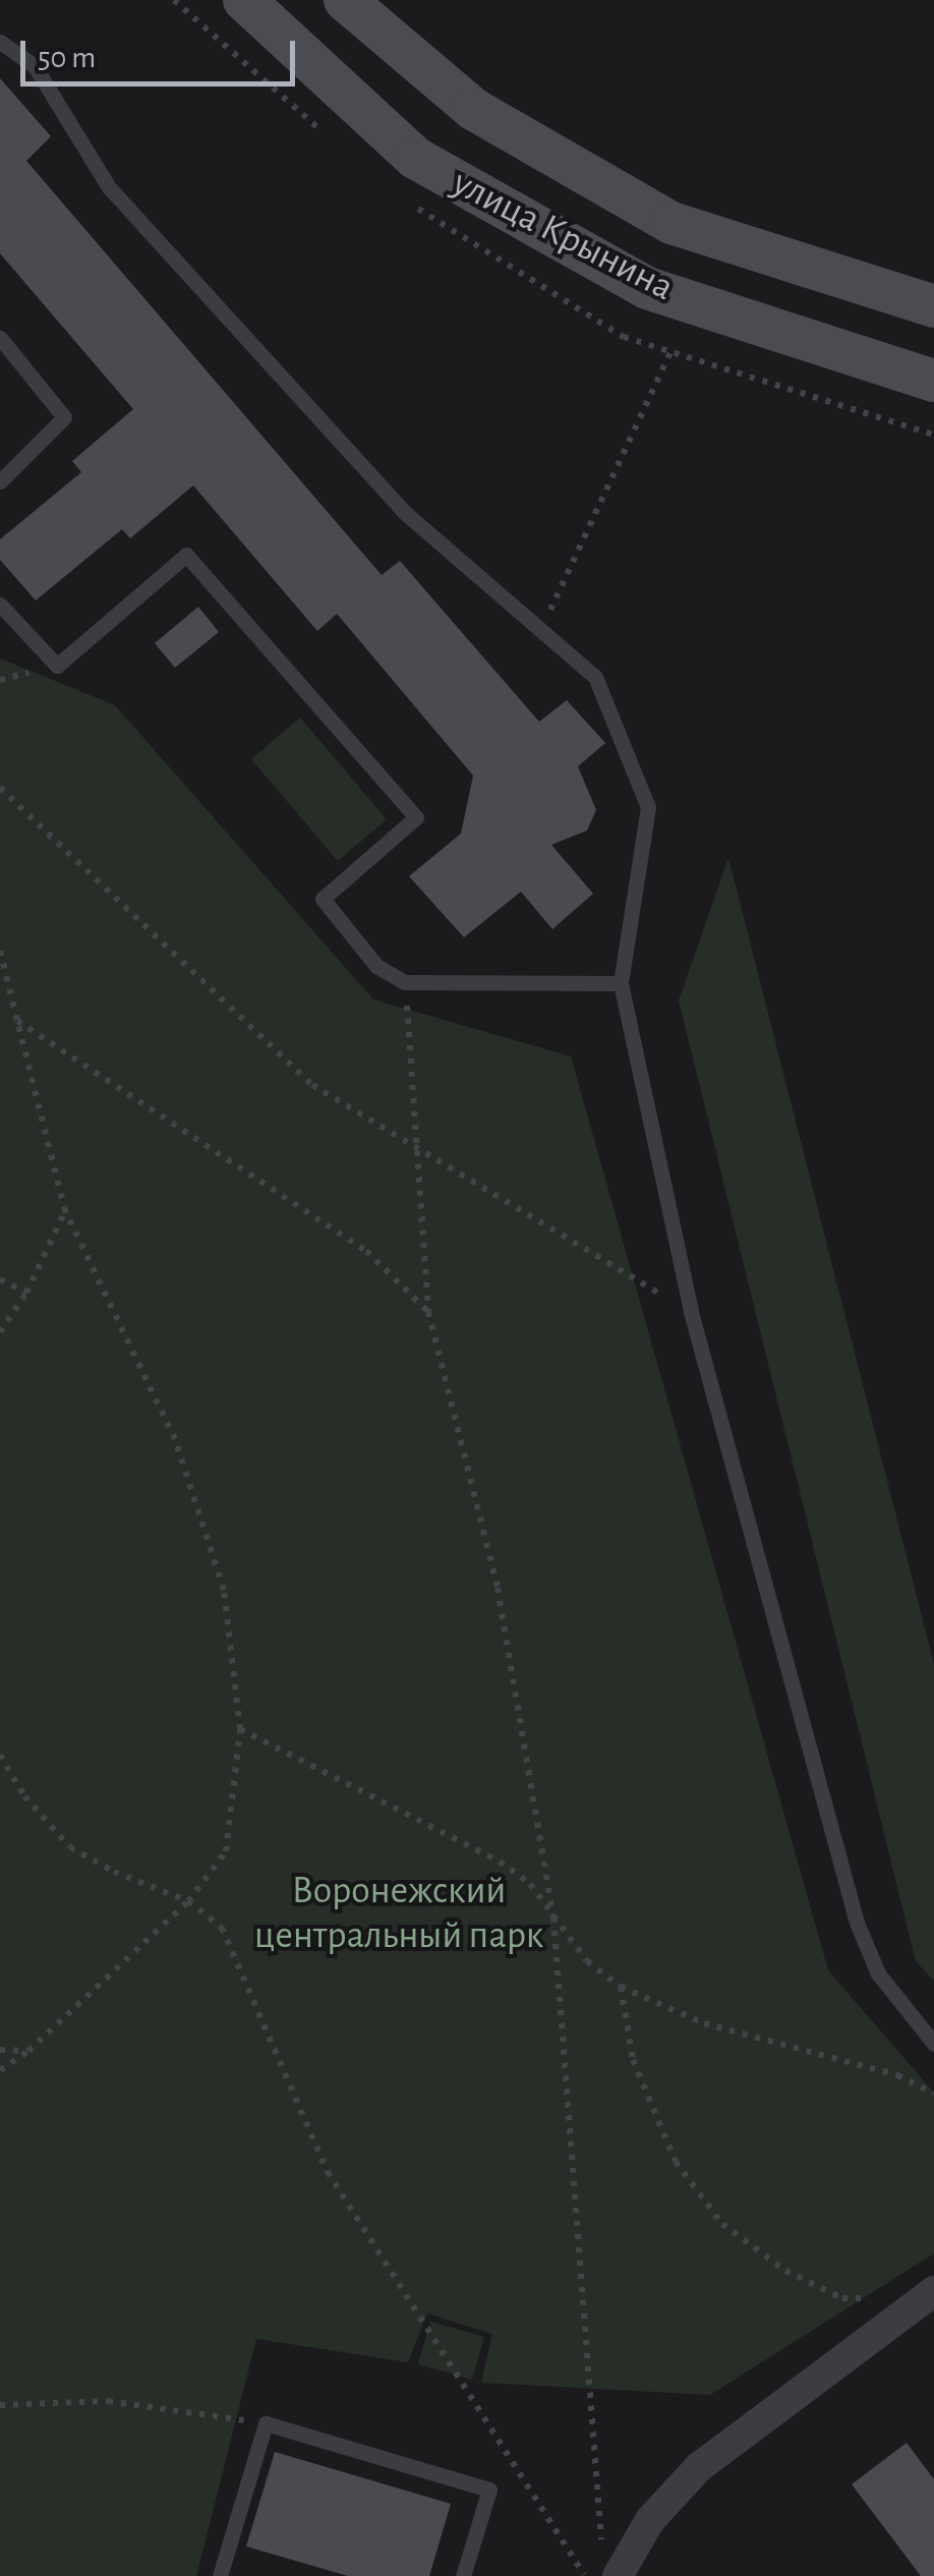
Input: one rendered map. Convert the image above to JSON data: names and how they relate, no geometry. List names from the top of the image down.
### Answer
{
  "streets": {
    "main road": ["улица Крынина"]
  },
  "parks": ["Воронежский центральный парк"],
  "scale_bar": "50 m"
}
